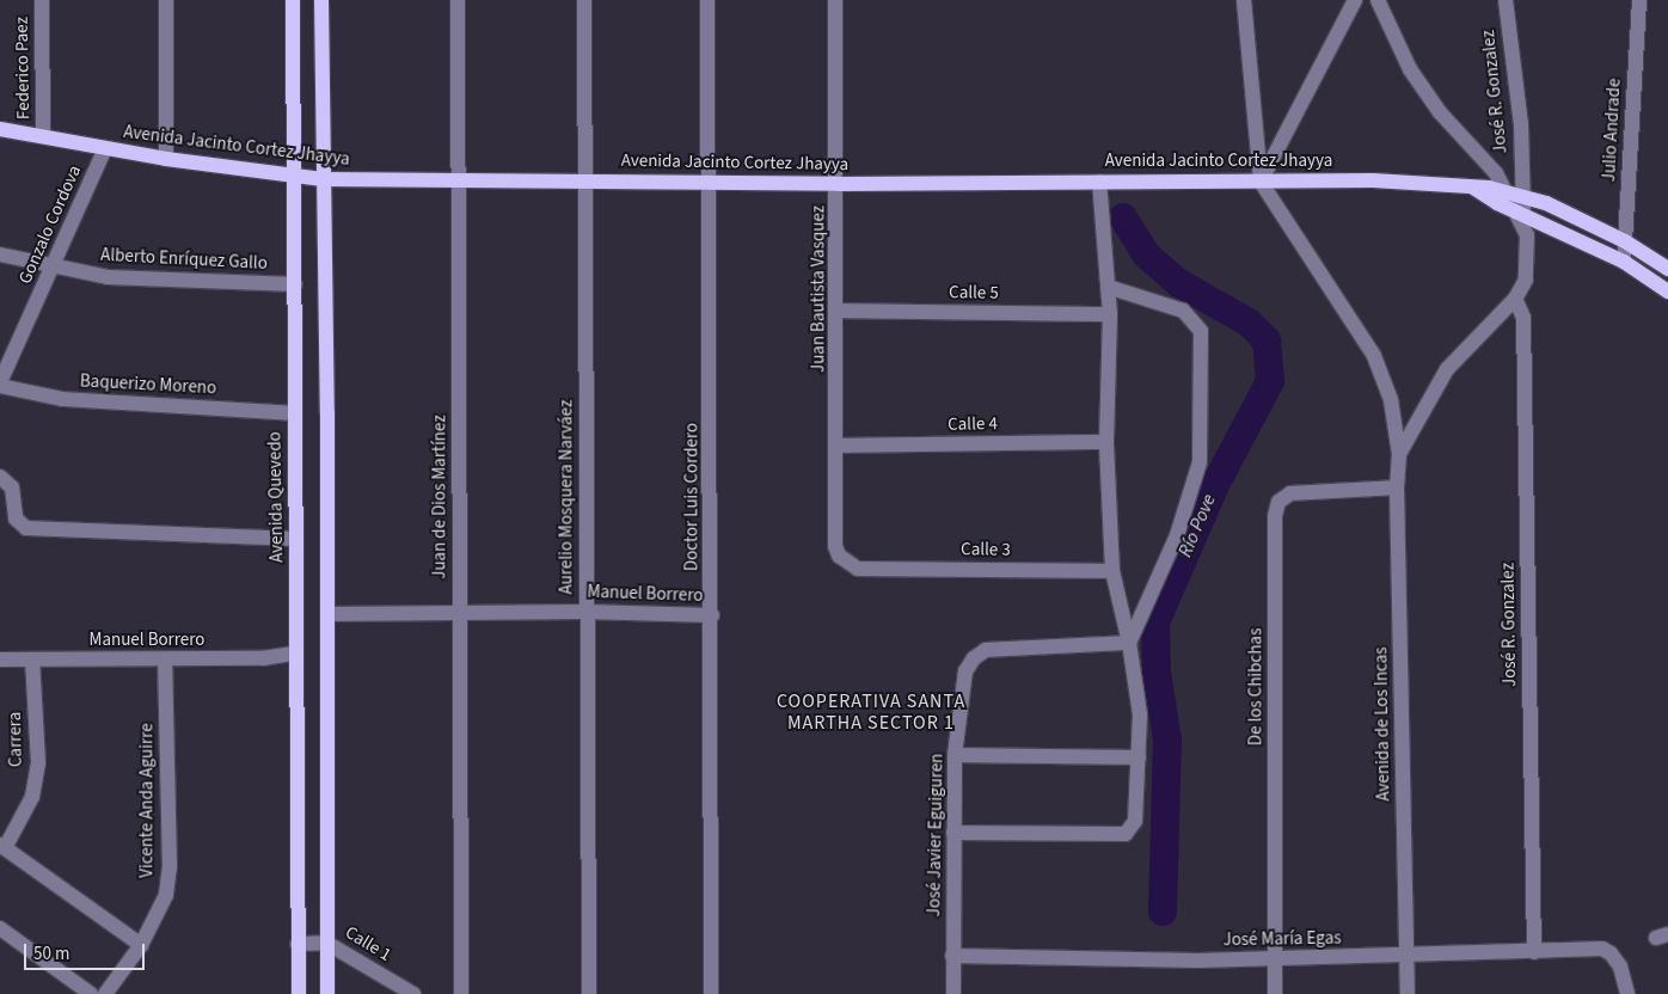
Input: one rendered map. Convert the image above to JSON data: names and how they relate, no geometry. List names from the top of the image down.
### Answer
{
  "streets": {
    "main road": ["Avenida Jacinto Cortez Jhayya", "Avenida Quevedo"],
    "street": [
      "Federico Paez",
      "José R. Gonzalez",
      "Julio Andrade",
      "Gonzalo Cordova",
      "Alberto Enríquez Gallo",
      "Juan Bautista Vasquez",
      "Calle 5",
      "Baquerizo Moreno",
      "Calle 4",
      "Juan de Dios Martínez",
      "Aurelio Mosquera Narváez",
      "Doctor Luis Cordero",
      "Calle 3",
      "Manuel Borrero",
      "De los Chibchas",
      "Avenida de Los Incas",
      "Carrera",
      "Vicente Anda Aguirre",
      "José Javier Eguiguren",
      "José María Egas",
      "Calle 1"
    ]
  },
  "crossings": [
    ["Federico Paez", "Avenida Jacinto Cortez Jhayya"],
    ["José R. Gonzalez", "Avenida Jacinto Cortez Jhayya"],
    ["José R. Gonzalez", "Avenida de Los Incas"],
    ["José R. Gonzalez", "José María Egas"],
    ["Julio Andrade", "Avenida Jacinto Cortez Jhayya"],
    ["Avenida Jacinto Cortez Jhayya", "Gonzalo Cordova"],
    ["Avenida Jacinto Cortez Jhayya", "Juan Bautista Vasquez"],
    ["Avenida Jacinto Cortez Jhayya", "Avenida Quevedo"],
    ["Avenida Jacinto Cortez Jhayya", "Juan de Dios Martínez"],
    ["Avenida Jacinto Cortez Jhayya", "Aurelio Mosquera Narváez"],
    ["Avenida Jacinto Cortez Jhayya", "Doctor Luis Cordero"],
    ["Avenida Jacinto Cortez Jhayya", "Avenida de Los Incas"],
    ["Gonzalo Cordova", "Alberto Enríquez Gallo"],
    ["Gonzalo Cordova", "Baquerizo Moreno"],
    ["Alberto Enríquez Gallo", "Avenida Quevedo"],
    ["Juan Bautista Vasquez", "Calle 5"],
    ["Juan Bautista Vasquez", "Calle 4"],
    ["Juan Bautista Vasquez", "Calle 3"],
    ["Baquerizo Moreno", "Avenida Quevedo"],
    ["Avenida Quevedo", "Manuel Borrero"],
    ["Avenida Quevedo", "Calle 1"],
    ["Juan de Dios Martínez", "Manuel Borrero"],
    ["Aurelio Mosquera Narváez", "Manuel Borrero"],
    ["Doctor Luis Cordero", "Manuel Borrero"],
    ["Manuel Borrero", "Carrera"],
    ["Manuel Borrero", "Vicente Anda Aguirre"],
    ["De los Chibchas", "Avenida de Los Incas"],
    ["De los Chibchas", "José María Egas"],
    ["Avenida de Los Incas", "José María Egas"],
    ["José Javier Eguiguren", "José María Egas"]
  ],
  "districts": ["COOPERATIVA SANTA MARTHA SECTOR 1"],
  "water": ["Río Pove"],
  "scale_bar": "50 m"
}
